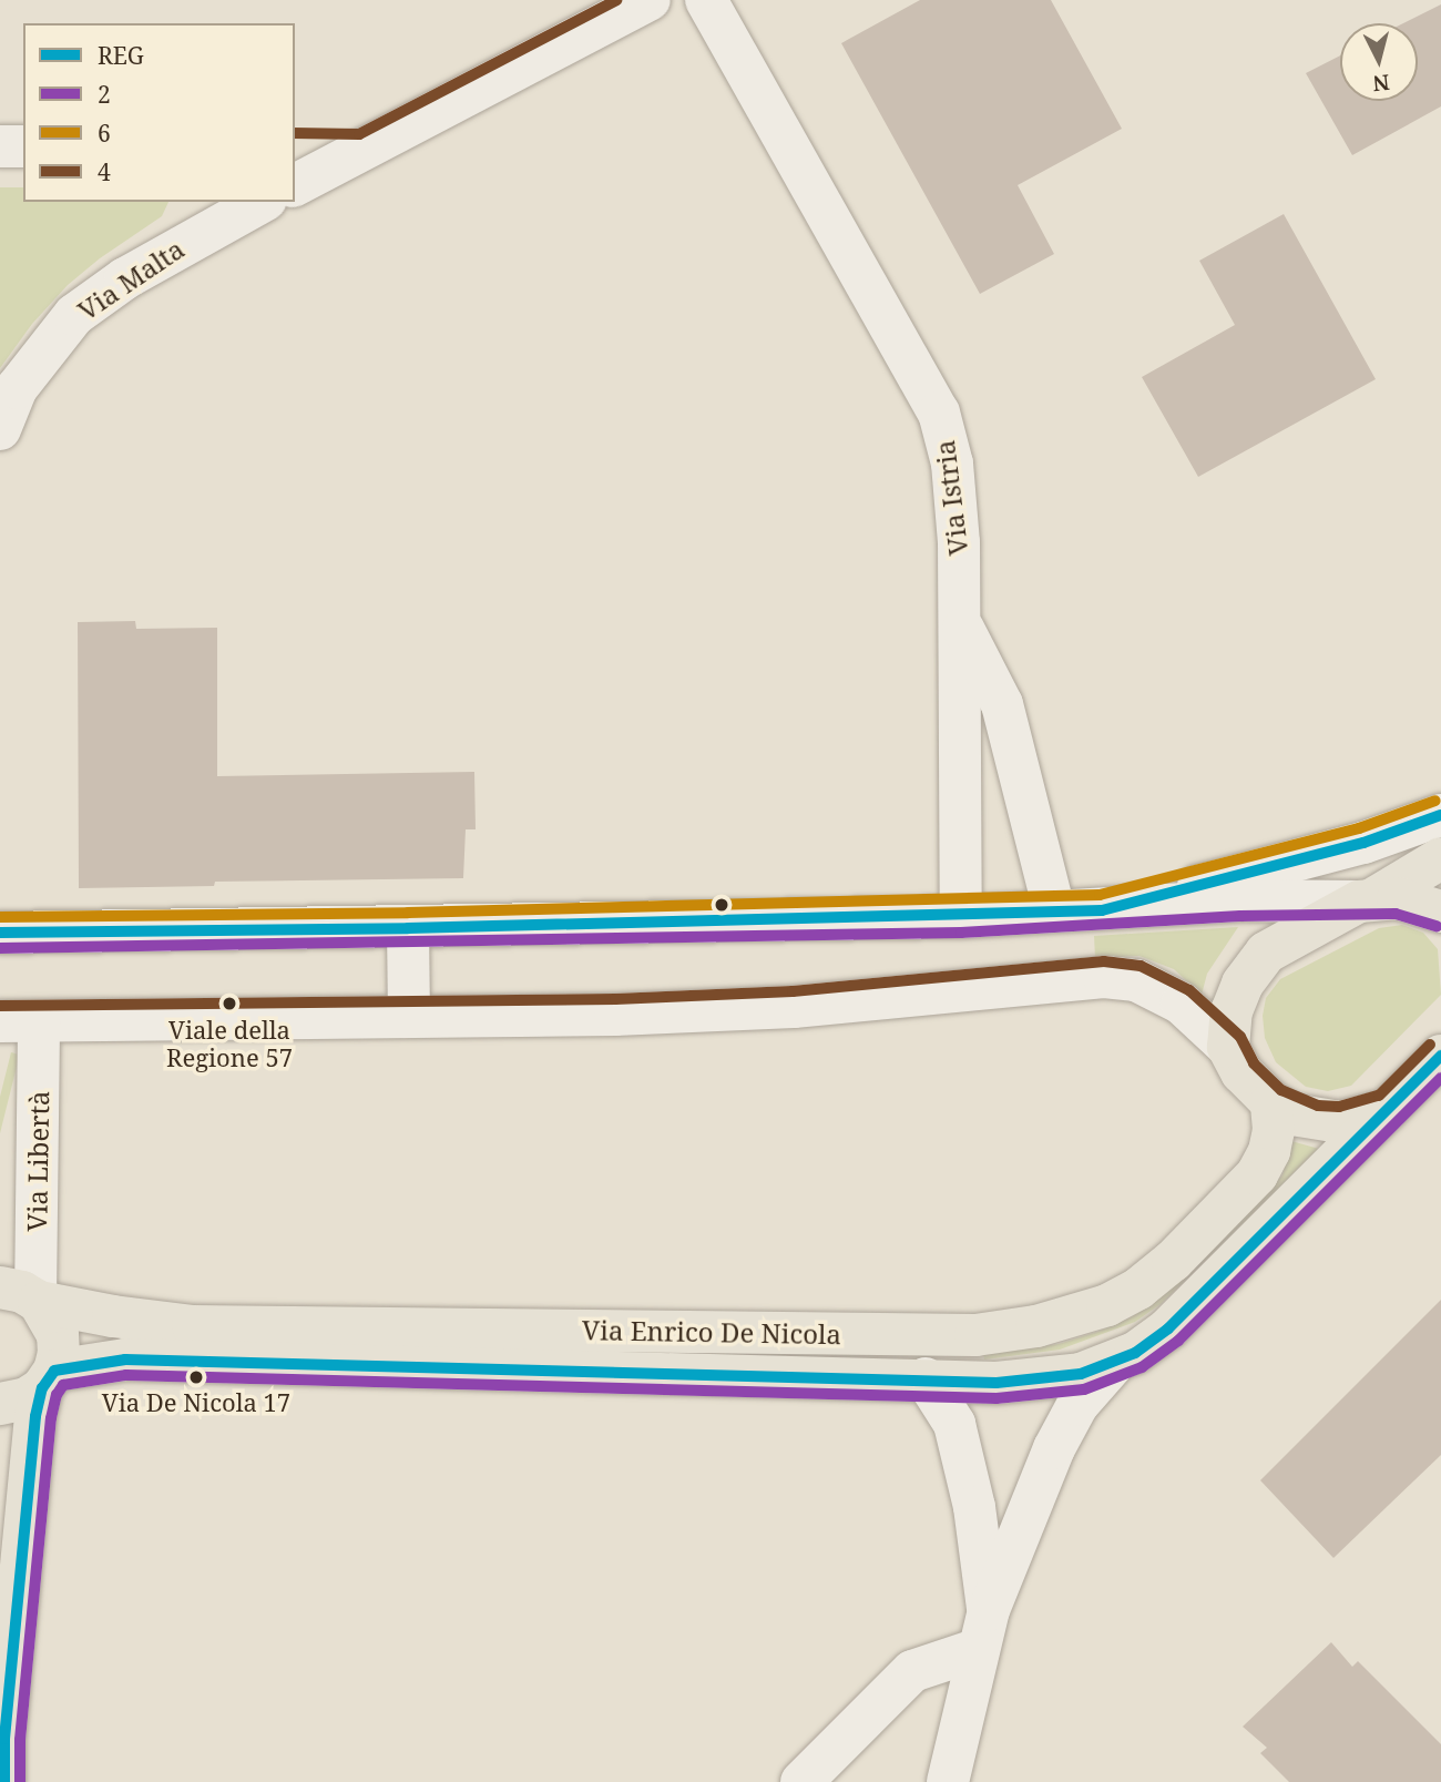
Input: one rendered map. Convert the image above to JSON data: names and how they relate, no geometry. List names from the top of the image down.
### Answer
{
  "streets": {
    "main road": ["Via Enrico De Nicola"],
    "street": ["Via Malta", "Via Istria", "Via Libertà"]
  },
  "crossings": [
    ["Via Libertà", "Via Enrico De Nicola"]
  ],
  "places": ["Viale della Regione 57", "Via De Nicola 17"],
  "lines": [
    "transit line 4",
    "transit line 6",
    "transit line REG",
    "transit line 2"
  ],
  "legend": [
    "REG",
    "2",
    "6",
    "4"
  ],
  "north": "bottom"
}
